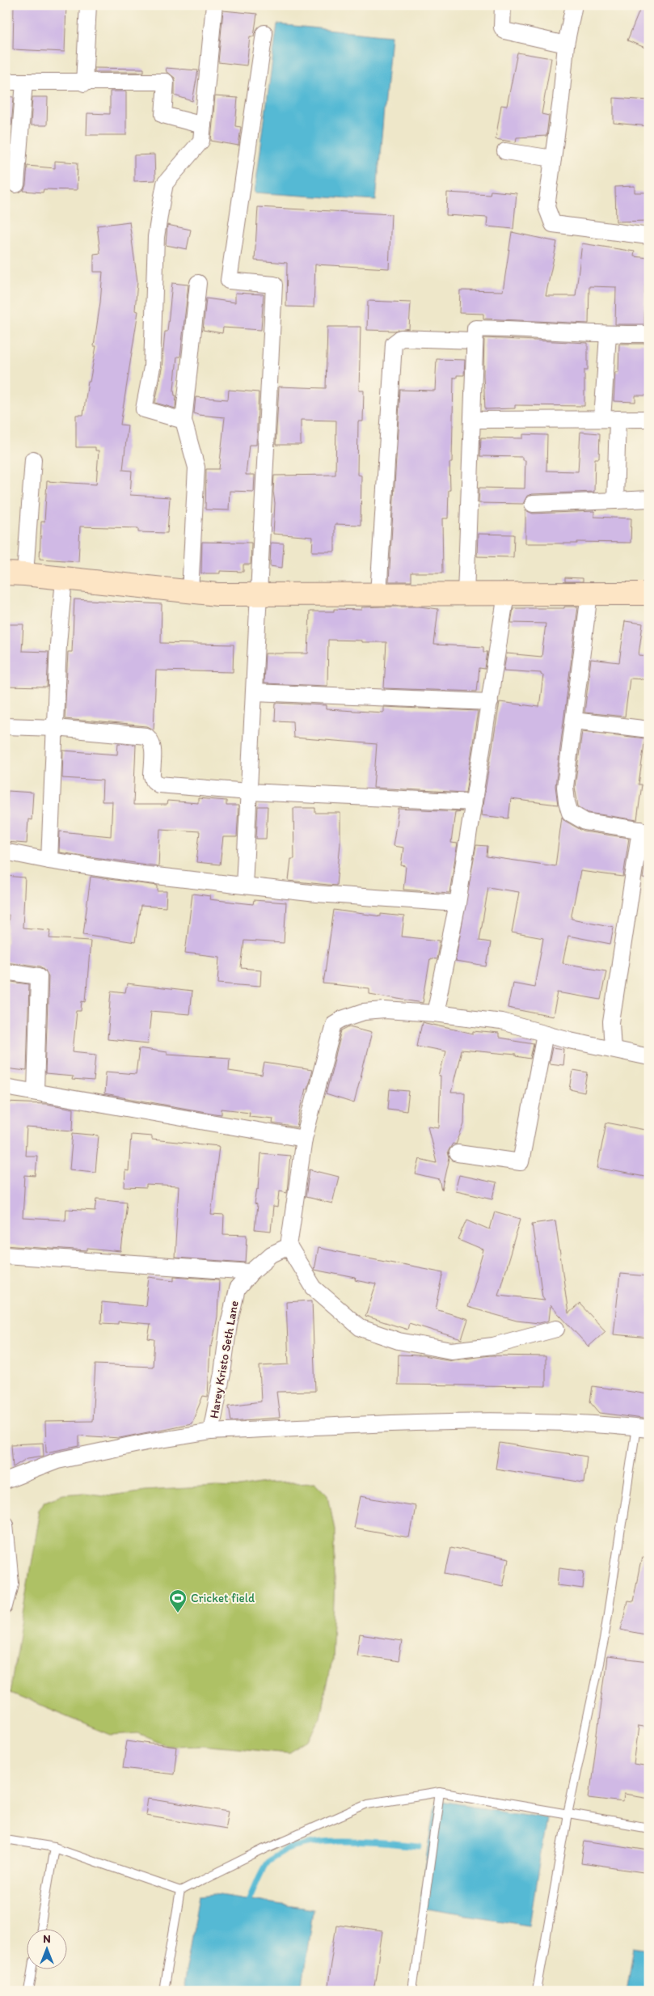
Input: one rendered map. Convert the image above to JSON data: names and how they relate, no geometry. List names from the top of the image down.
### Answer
{
  "streets": {
    "street": ["Harey Kristo Seth Lane"]
  },
  "places": {
    "sports": ["Cricket field"]
  },
  "north": "top"
}
